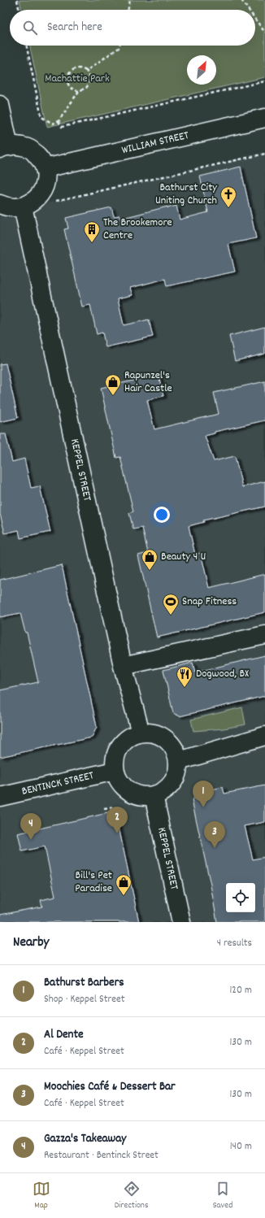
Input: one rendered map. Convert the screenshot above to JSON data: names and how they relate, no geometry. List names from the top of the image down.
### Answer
{
  "streets": {
    "street": ["WILLIAM STREET", "KEPPEL STREET", "BENTINCK STREET"]
  },
  "crossings": [
    ["KEPPEL STREET", "BENTINCK STREET"]
  ],
  "parks": ["Machattie Park"],
  "places": {
    "church": ["Bathurst City Uniting Church"],
    "building": ["The Brookemore Centre"],
    "shop": ["Rapunzel's Hair Castle", "Beauty 4 U", "Bill's Pet Paradise"],
    "sports": ["Snap Fitness"],
    "restaurant": ["Dogwood, BX"]
  },
  "north": "top right",
  "page": {
    "search": "Search here",
    "pins": [
      "1",
      "2",
      "4",
      "3"
    ],
    "heading": ["Nearby", "4 results"],
    "list": [
      {
        "mark": "1",
        "name": "Bathurst Barbers",
        "note": "Shop · Keppel Street",
        "value": "120 m"
      },
      {
        "mark": "2",
        "name": "Al Dente",
        "note": "Café · Keppel Street",
        "value": "130 m"
      },
      {
        "mark": "3",
        "name": "Moochies Café & Dessert Bar",
        "note": "Café · Keppel Street",
        "value": "130 m"
      },
      {
        "mark": "4",
        "name": "Gazza's Takeaway",
        "note": "Restaurant · Bentinck Street",
        "value": "140 m"
      }
    ],
    "nav": ["Map", "Directions", "Saved"]
  }
}
